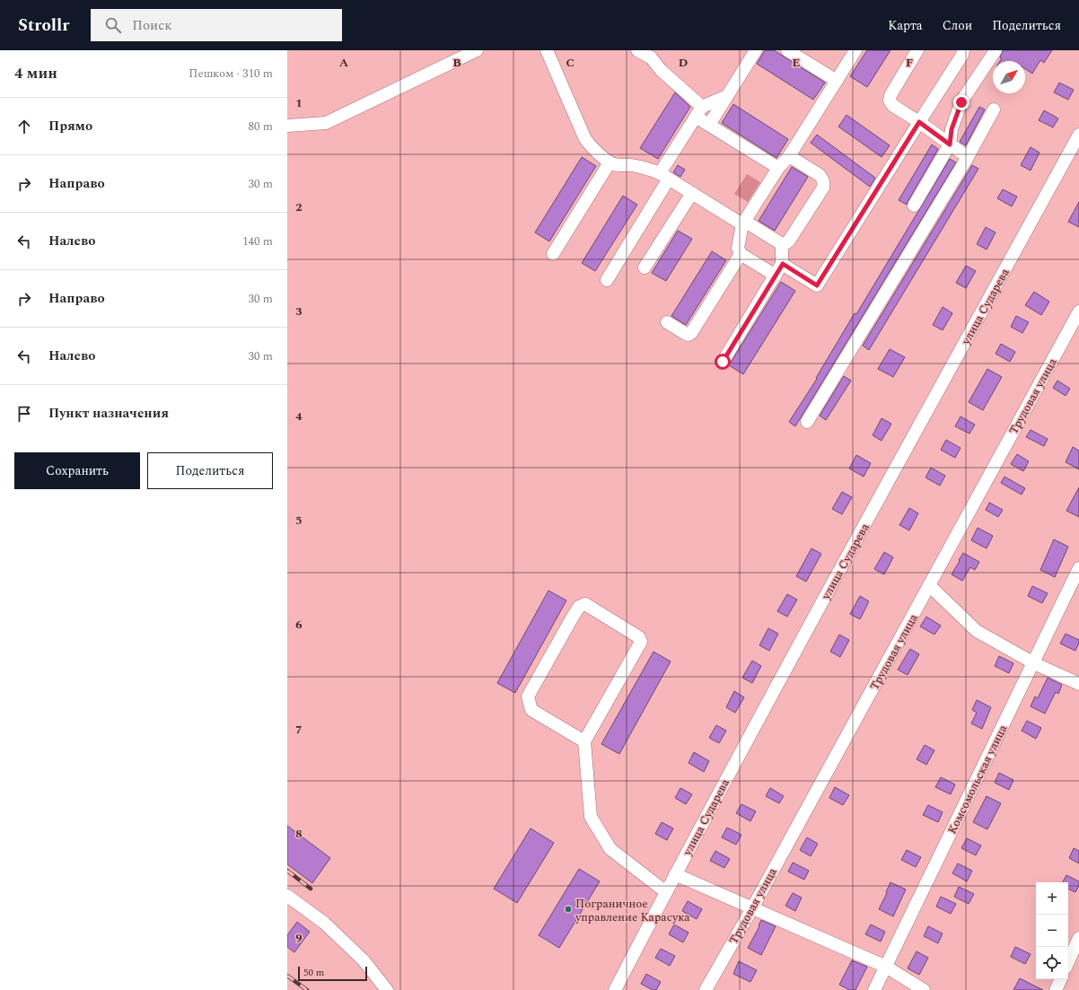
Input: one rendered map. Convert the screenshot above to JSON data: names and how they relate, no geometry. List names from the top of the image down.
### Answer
{
  "streets": {
    "street": ["улица Сударева", "Трудовая улица", "Комсомольская улица"]
  },
  "places": ["Пограничное управление Карасука"],
  "scale_bar": "50 m",
  "north": "top right",
  "page": {
    "header": "Strollr",
    "search": "Поиск",
    "nav": ["Карта", "Слои", "Поделиться"],
    "heading": ["4 мин", "Пешком · 310 m"],
    "list": [
      ["Прямо", "80 m"],
      ["Направо", "30 m"],
      ["Налево", "140 m"],
      ["Направо", "30 m"],
      ["Налево", "30 m"],
      "Пункт назначения"
    ],
    "buttons": ["Сохранить", "Поделиться"],
    "map_buttons": ["+", "−"],
    "scale": "50 m"
  },
  "grid": {
    "columns": [
      "A",
      "B",
      "C",
      "D",
      "E",
      "F"
    ],
    "rows": [
      "1",
      "2",
      "3",
      "4",
      "5",
      "6",
      "7",
      "8",
      "9"
    ]
  }
}
